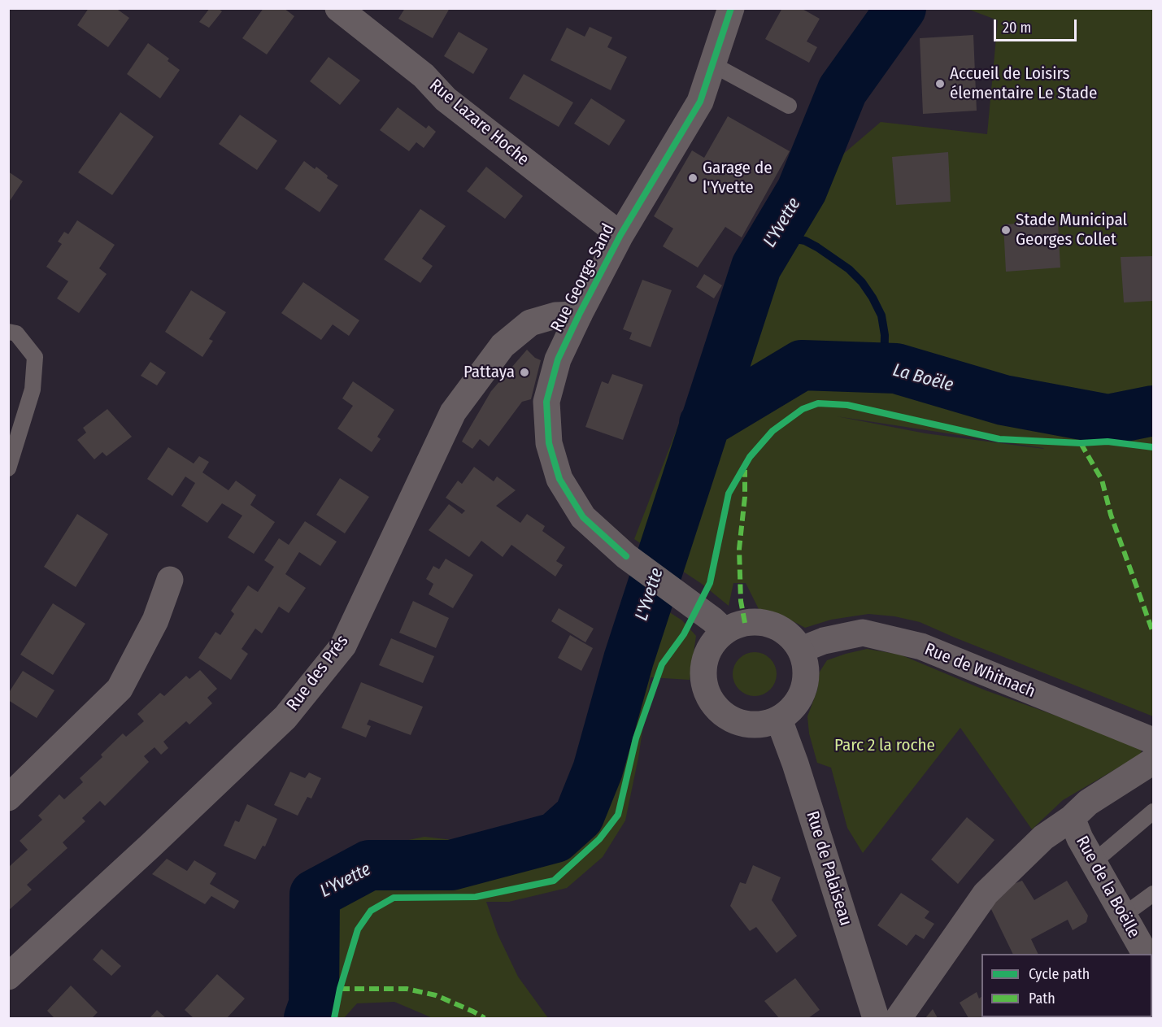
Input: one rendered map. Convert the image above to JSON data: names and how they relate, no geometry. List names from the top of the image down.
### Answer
{
  "streets": {
    "street": [
      "Rue Lazare Hoche",
      "Rue George Sand",
      "Rue de Whitnach",
      "Rue des Prés",
      "Rue de Palaiseau",
      "Rue de la Boëlle"
    ]
  },
  "crossings": [
    ["Rue Lazare Hoche", "Rue George Sand"],
    ["Rue George Sand", "Rue de Whitnach"],
    ["Rue George Sand", "Rue des Prés"],
    ["Rue George Sand", "Rue de Palaiseau"],
    ["Rue de Whitnach", "Rue de Palaiseau"]
  ],
  "water": ["L'Yvette", "La Boële"],
  "parks": ["Parc 2 la roche"],
  "places": [
    "Accueil de Loisirs élementaire Le Stade",
    "Garage de l'Yvette",
    "Stade Municipal Georges Collet",
    "Pattaya"
  ],
  "legend": ["Cycle path", "Path"],
  "scale_bar": "20 m"
}
